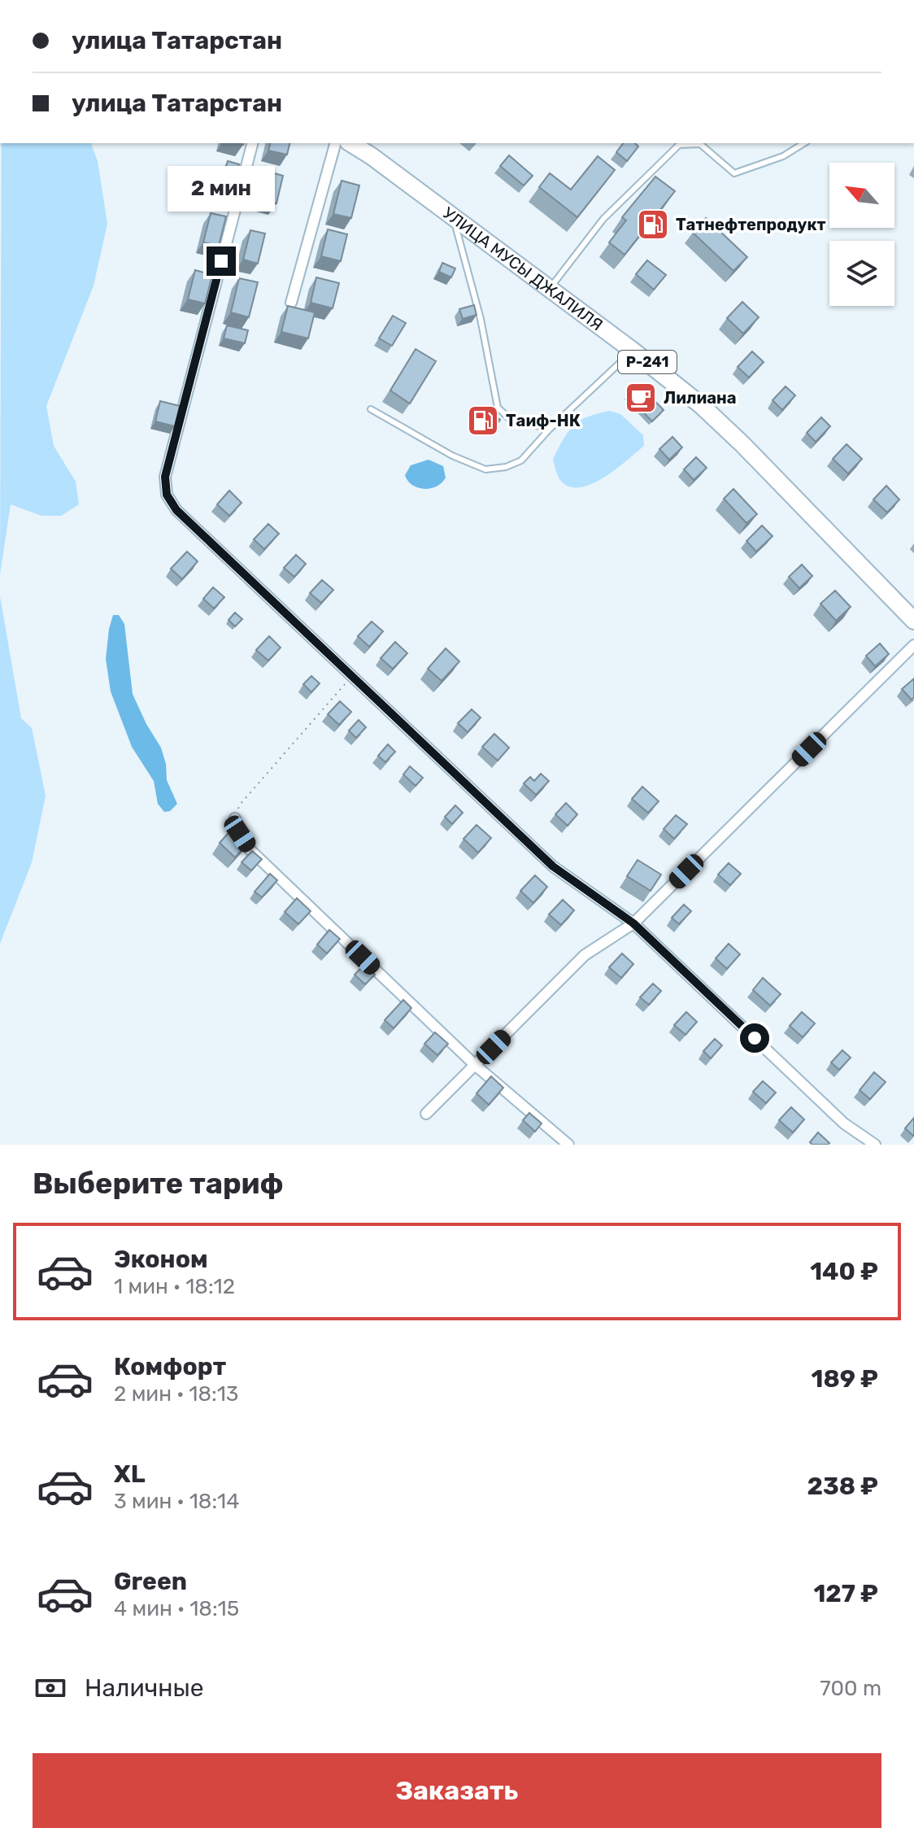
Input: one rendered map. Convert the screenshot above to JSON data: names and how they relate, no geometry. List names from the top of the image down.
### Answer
{
  "streets": {
    "highway": ["УЛИЦА МУСЫ ДЖАЛИЛЯ", "Р-241"]
  },
  "places": {
    "fuel station": ["Татнефтепродукт", "Таиф-НК"],
    "cafe": ["Лилиана"]
  },
  "north": "top left",
  "page": {
    "banner": ["улица Татарстан", "улица Татарстан"],
    "bubble": "2 мин",
    "heading": "Выберите тариф",
    "list": [
      {
        "name": "Эконом",
        "note": "1 мин · 18:12",
        "value": "140 ₽"
      },
      {
        "name": "Комфорт",
        "note": "2 мин · 18:13",
        "value": "189 ₽"
      },
      {
        "name": "XL",
        "note": "3 мин · 18:14",
        "value": "238 ₽"
      },
      {
        "name": "Green",
        "note": "4 мин · 18:15",
        "value": "127 ₽"
      }
    ],
    "pay": ["Наличные", "700 m"],
    "buttons": "Заказать"
  }
}
